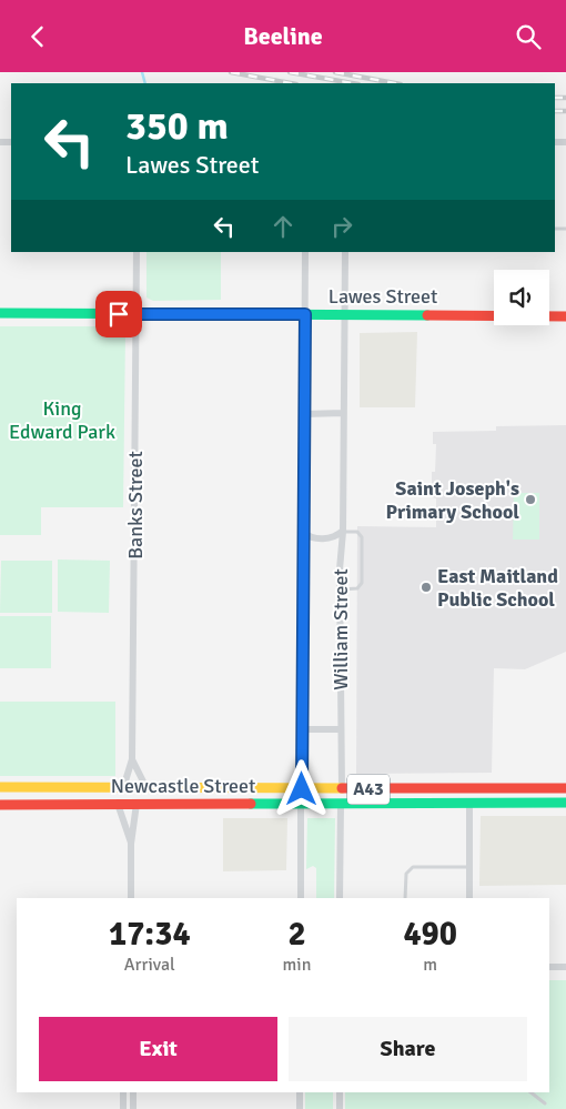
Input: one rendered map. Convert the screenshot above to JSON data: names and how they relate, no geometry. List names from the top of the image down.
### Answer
{
  "streets": {
    "main road": ["Lawes Street", "Newcastle Street", "A43"],
    "street": ["Banks Street", "William Street"]
  },
  "crossings": [
    ["Lawes Street", "Banks Street"],
    ["Lawes Street", "William Street"],
    ["Banks Street", "Newcastle Street"],
    ["William Street", "Newcastle Street"]
  ],
  "parks": ["King Edward Park"],
  "places": ["Saint Joseph's Primary School", "East Maitland Public School"],
  "page": {
    "header": "Beeline",
    "turn": ["350 m", "Lawes Street"],
    "eta": [
      "17:34",
      "Arrival",
      "2",
      "min",
      "490",
      "m"
    ],
    "buttons": ["Exit", "Share"]
  }
}
